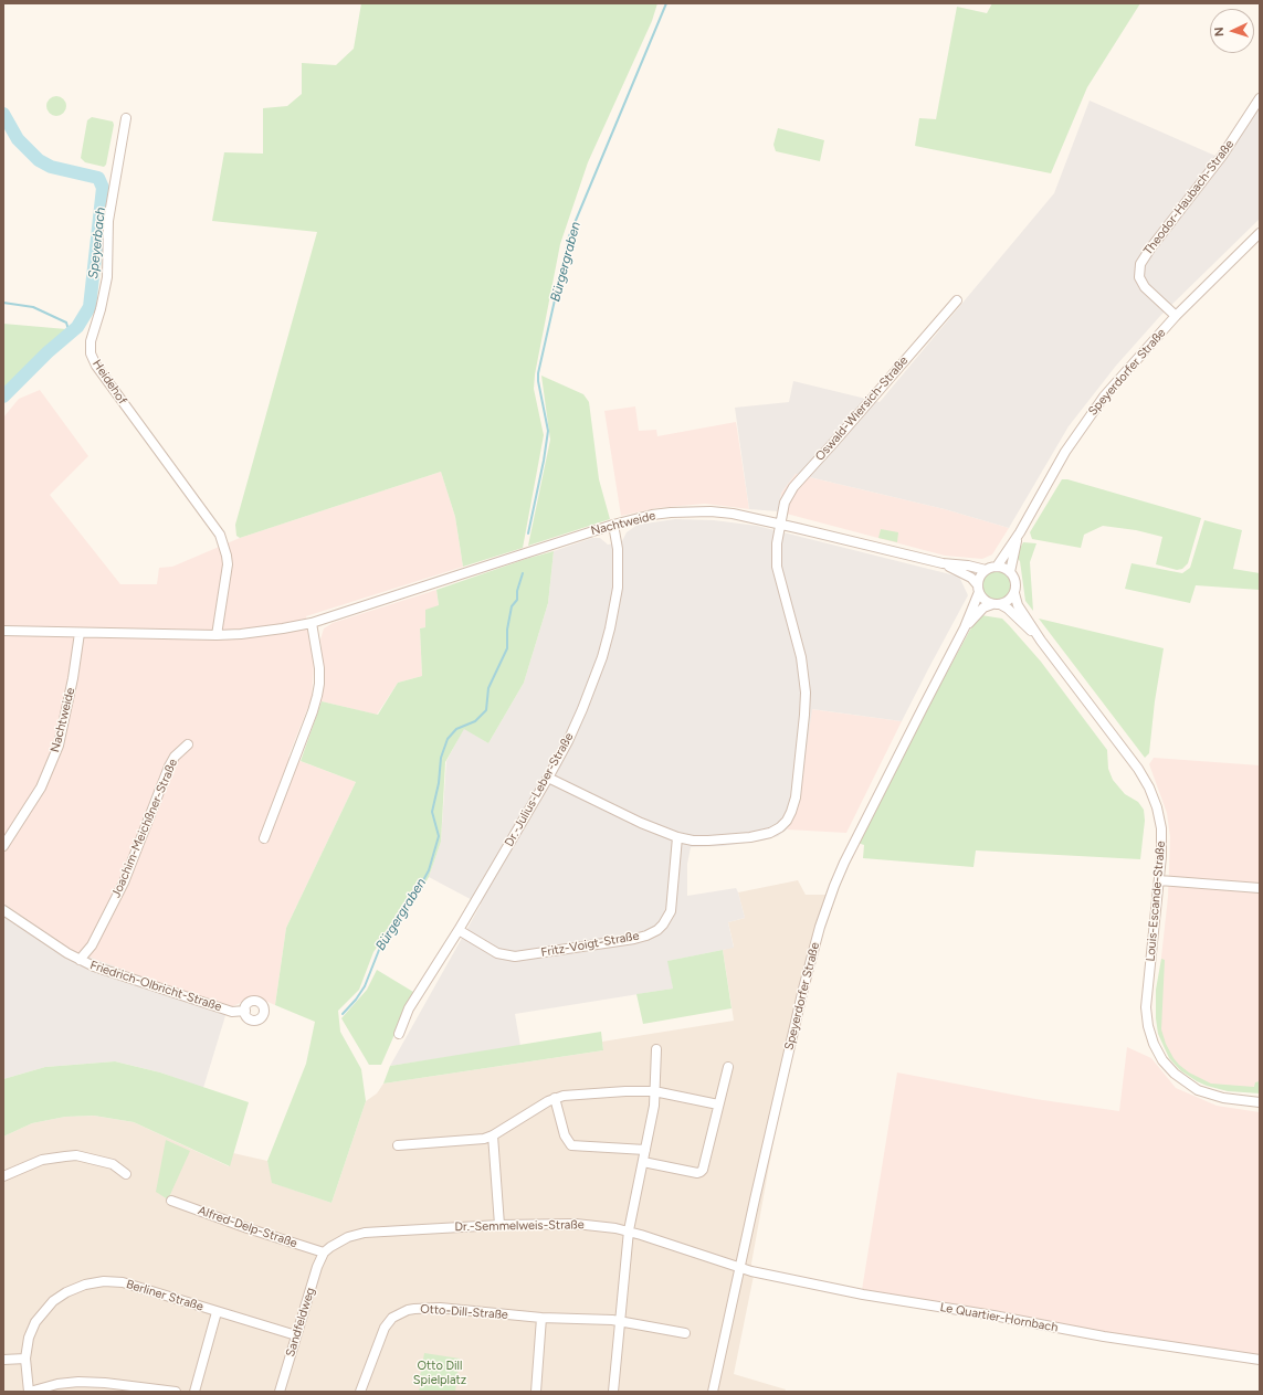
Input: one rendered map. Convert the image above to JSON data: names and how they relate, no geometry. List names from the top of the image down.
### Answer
{
  "streets": {
    "street": [
      "Theodor-Haubach-Straße",
      "Speyerdorfer Straße",
      "Heidehof",
      "Oswald-Wiersich-Straße",
      "Nachtweide",
      "Dr.-Julius-Leber-Straße",
      "Joachim-Meichßner-Straße",
      "Louis-Escande-Straße",
      "Fritz-Voigt-Straße",
      "Friedrich-Olbricht-Straße",
      "Dr.-Semmelweis-Straße",
      "Alfred-Delp-Straße",
      "Berliner Straße",
      "Otto-Dill-Straße",
      "Le Quartier-Hornbach",
      "Sandfeldweg"
    ]
  },
  "crossings": [
    ["Theodor-Haubach-Straße", "Speyerdorfer Straße"],
    ["Speyerdorfer Straße", "Nachtweide"],
    ["Speyerdorfer Straße", "Louis-Escande-Straße"],
    ["Speyerdorfer Straße", "Dr.-Semmelweis-Straße"],
    ["Speyerdorfer Straße", "Le Quartier-Hornbach"],
    ["Heidehof", "Nachtweide"],
    ["Oswald-Wiersich-Straße", "Nachtweide"],
    ["Oswald-Wiersich-Straße", "Dr.-Julius-Leber-Straße"],
    ["Oswald-Wiersich-Straße", "Fritz-Voigt-Straße"],
    ["Nachtweide", "Dr.-Julius-Leber-Straße"],
    ["Nachtweide", "Louis-Escande-Straße"],
    ["Dr.-Julius-Leber-Straße", "Fritz-Voigt-Straße"],
    ["Joachim-Meichßner-Straße", "Friedrich-Olbricht-Straße"],
    ["Dr.-Semmelweis-Straße", "Alfred-Delp-Straße"],
    ["Dr.-Semmelweis-Straße", "Le Quartier-Hornbach"],
    ["Dr.-Semmelweis-Straße", "Sandfeldweg"],
    ["Alfred-Delp-Straße", "Sandfeldweg"],
    ["Berliner Straße", "Sandfeldweg"]
  ],
  "water": ["Speyerbach", "Bürgergraben"],
  "parks": ["Otto Dill Spielplatz"],
  "north": "left"
}
